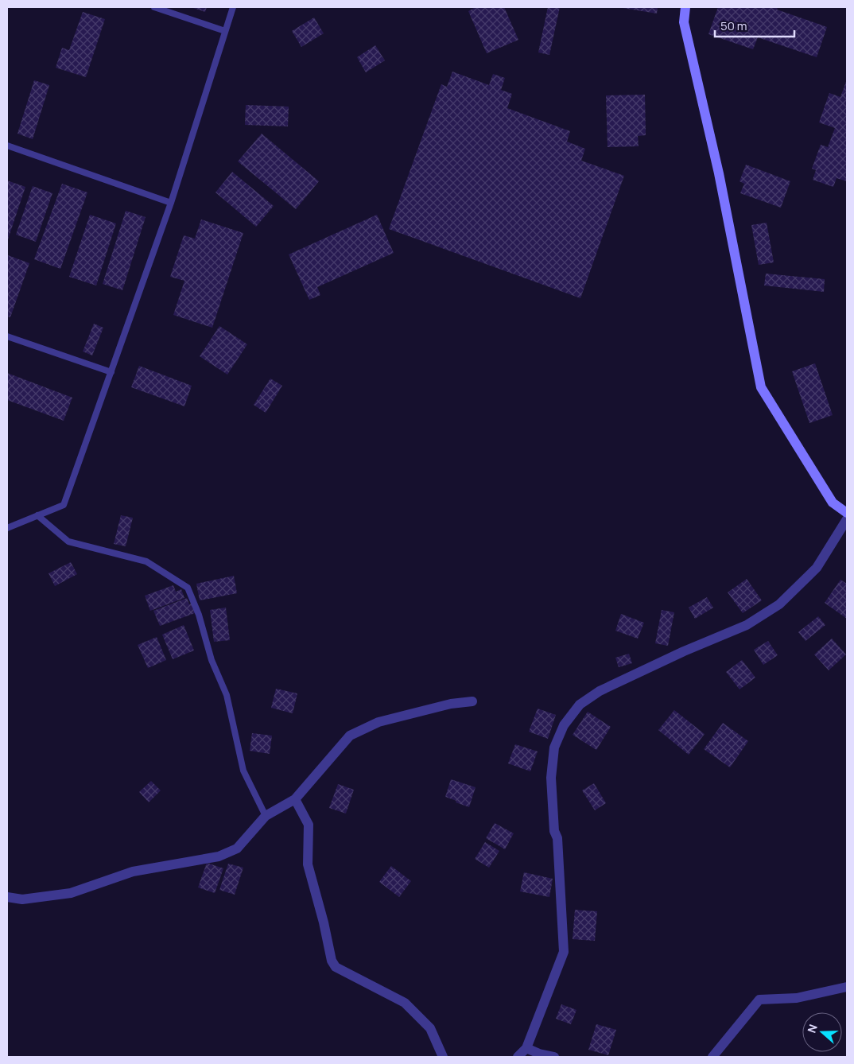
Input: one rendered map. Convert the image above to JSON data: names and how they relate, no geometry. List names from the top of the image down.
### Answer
{
  "scale_bar": "50 m",
  "north": "left"
}
